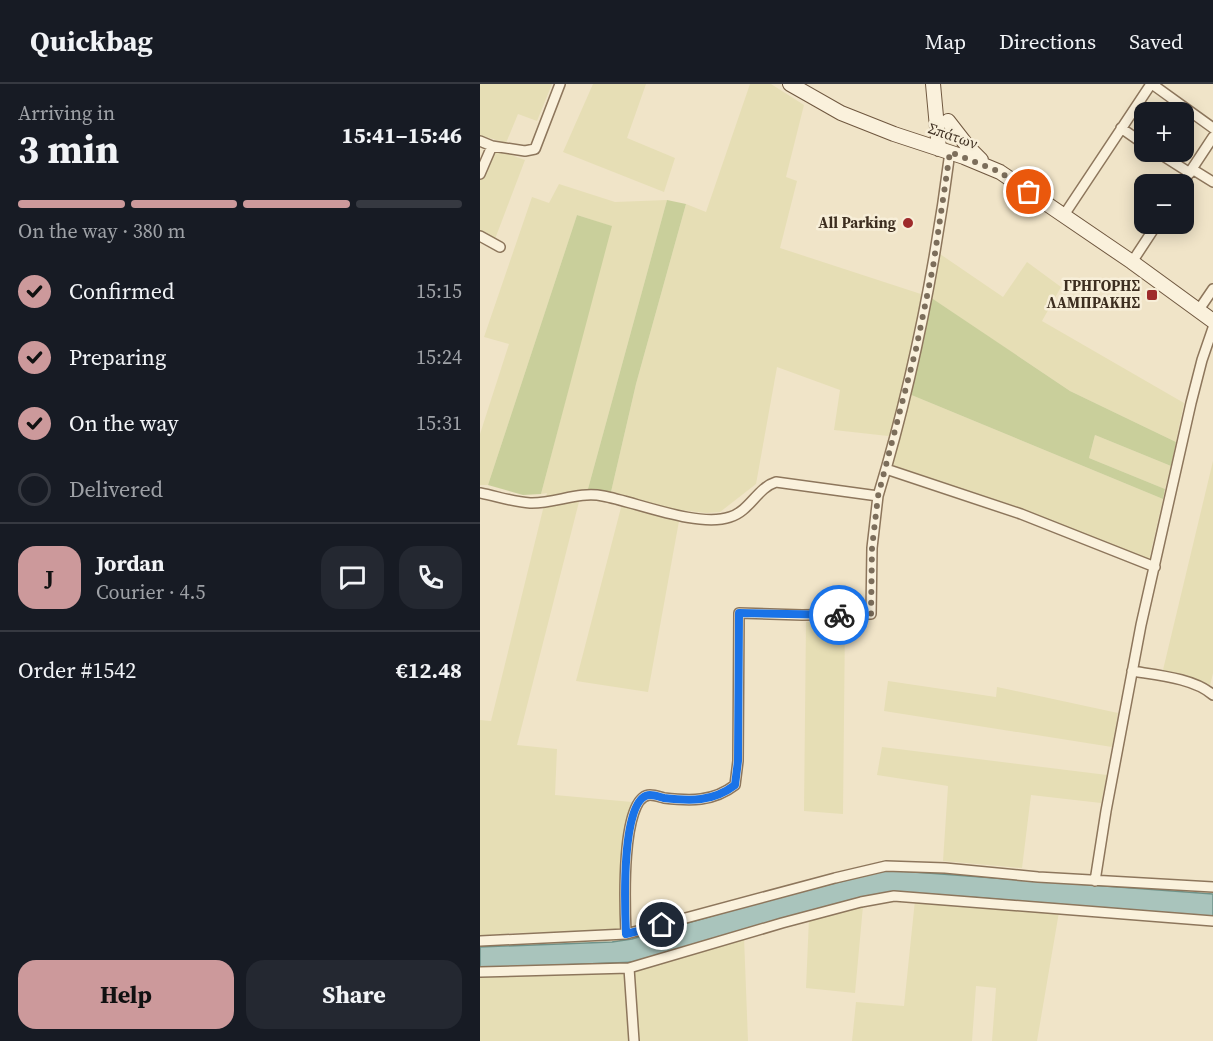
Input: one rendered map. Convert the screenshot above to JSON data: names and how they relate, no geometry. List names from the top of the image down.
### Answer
{
  "streets": {
    "main road": ["Σπάτων"]
  },
  "places": {
    "other": ["All Parking"],
    "transit": ["ΓΡΗΓΟΡΗΣ ΛΑΜΠΡΑΚΗΣ"]
  },
  "page": {
    "header": "Quickbag",
    "nav": ["Map", "Directions", "Saved"],
    "heading": ["3 min", "Arriving in", "15:41–15:46"],
    "panel": [
      "Jordan",
      "Courier · 4.5",
      "Order #1542",
      "€12.48"
    ],
    "map_buttons": ["+", "−"],
    "bar": "On the way · 380 m",
    "list": [
      ["Confirmed", "15:15"],
      ["Preparing", "15:24"],
      ["On the way", "15:31"],
      "Delivered"
    ],
    "round": "J",
    "buttons": ["Help", "Share"]
  }
}
